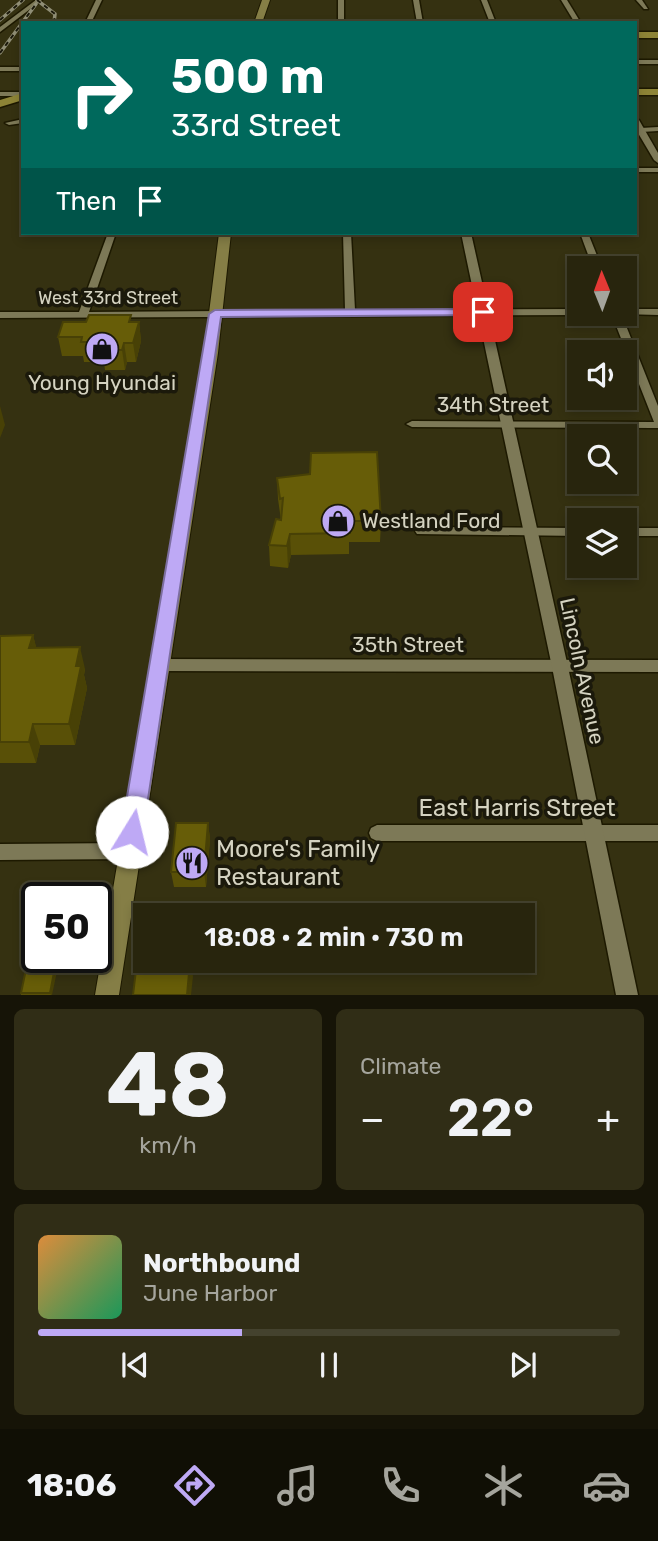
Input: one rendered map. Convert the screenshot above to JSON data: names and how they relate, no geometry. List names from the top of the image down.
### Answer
{
  "streets": {
    "street": [
      "West 33rd Street",
      "34th Street",
      "35th Street",
      "Lincoln Avenue",
      "East Harris Street"
    ]
  },
  "crossings": [
    ["West 33rd Street", "Lincoln Avenue"],
    ["34th Street", "Lincoln Avenue"],
    ["35th Street", "Lincoln Avenue"],
    ["Lincoln Avenue", "East Harris Street"]
  ],
  "places": {
    "shop": ["Young Hyundai", "Westland Ford"],
    "restaurant": ["Moore's Family Restaurant"]
  },
  "north": "top",
  "page": {
    "turn": ["500 m", "33rd Street"],
    "then": "Then",
    "limit": "50",
    "trip": "18:08 · 2 min · 730 m",
    "tile": [
      ["48", "km/h"],
      "Climate"
    ],
    "heat": ["−", "22°", "+"],
    "song": ["Northbound", "June Harbor"],
    "tabs": "18:06"
  }
}
